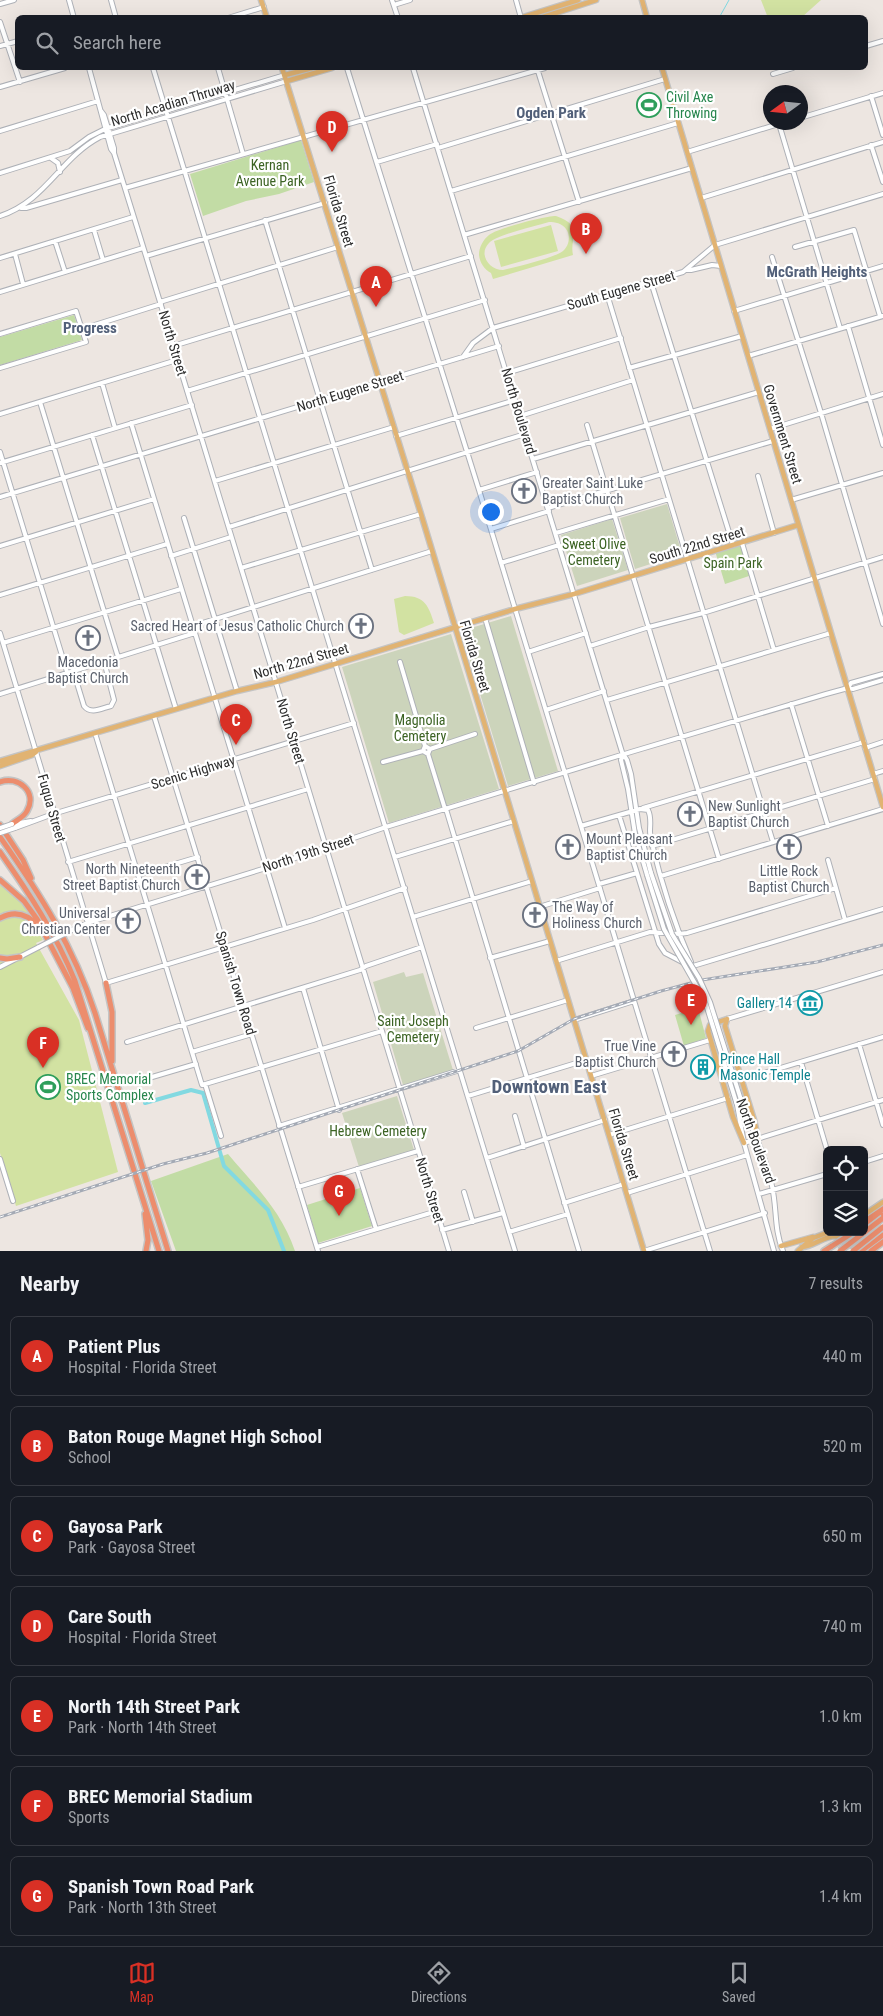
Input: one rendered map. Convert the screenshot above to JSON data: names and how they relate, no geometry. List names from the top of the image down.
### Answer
{
  "streets": {
    "main road": [
      "North Acadian Thruway",
      "Florida Street",
      "Government Street",
      "South 22nd Street",
      "North 22nd Street"
    ],
    "street": [
      "South Eugene Street",
      "North Street",
      "North Eugene Street",
      "North Boulevard",
      "Scenic Highway",
      "Fuqua Street",
      "North 19th Street",
      "Spanish Town Road"
    ]
  },
  "crossings": [
    ["North Acadian Thruway", "Florida Street"],
    ["North Acadian Thruway", "North Street"],
    ["Florida Street", "North Eugene Street"],
    ["Florida Street", "North 22nd Street"],
    ["Florida Street", "North 19th Street"],
    ["South Eugene Street", "North Boulevard"],
    ["South Eugene Street", "Government Street"],
    ["North Street", "North Eugene Street"],
    ["North Street", "North 22nd Street"],
    ["North Street", "Scenic Highway"],
    ["North Street", "North 19th Street"],
    ["North Eugene Street", "North Boulevard"],
    ["North Boulevard", "South 22nd Street"],
    ["North Boulevard", "North 22nd Street"],
    ["North Boulevard", "North 19th Street"],
    ["Government Street", "South 22nd Street"],
    ["Government Street", "North 19th Street"],
    ["South 22nd Street", "North 22nd Street"],
    ["North 22nd Street", "Fuqua Street"],
    ["North 22nd Street", "Spanish Town Road"],
    ["Scenic Highway", "Fuqua Street"],
    ["Scenic Highway", "Spanish Town Road"],
    ["Fuqua Street", "North 19th Street"],
    ["North 19th Street", "Spanish Town Road"]
  ],
  "districts": [
    "Ogden Park",
    "McGrath Heights",
    "Progress",
    "Downtown East"
  ],
  "parks": [
    "Kernan Avenue Park",
    "Sweet Olive Cemetery",
    "Spain Park",
    "Magnolia Cemetery",
    "Saint Joseph Cemetery",
    "Hebrew Cemetery"
  ],
  "places": {
    "sports": ["Civil Axe Throwing", "BREC Memorial Sports Complex"],
    "church": [
      "Greater Saint Luke Baptist Church",
      "Sacred Heart of Jesus Catholic Church",
      "Macedonia Baptist Church",
      "New Sunlight Baptist Church",
      "Mount Pleasant Baptist Church",
      "Little Rock Baptist Church",
      "North Nineteenth Street Baptist Church",
      "The Way of Holiness Church",
      "Universal Christian Center",
      "True Vine Baptist Church"
    ],
    "museum": ["Gallery 14"],
    "building": ["Prince Hall Masonic Temple"]
  },
  "north": "left",
  "page": {
    "search": "Search here",
    "pins": [
      "D",
      "B",
      "A",
      "C",
      "E",
      "F",
      "G"
    ],
    "heading": ["Nearby", "7 results"],
    "list": [
      {
        "mark": "A",
        "name": "Patient Plus",
        "note": "Hospital · Florida Street",
        "value": "440 m"
      },
      {
        "mark": "B",
        "name": "Baton Rouge Magnet High School",
        "note": "School",
        "value": "520 m"
      },
      {
        "mark": "C",
        "name": "Gayosa Park",
        "note": "Park · Gayosa Street",
        "value": "650 m"
      },
      {
        "mark": "D",
        "name": "Care South",
        "note": "Hospital · Florida Street",
        "value": "740 m"
      },
      {
        "mark": "E",
        "name": "North 14th Street Park",
        "note": "Park · North 14th Street",
        "value": "1.0 km"
      },
      {
        "mark": "F",
        "name": "BREC Memorial Stadium",
        "note": "Sports",
        "value": "1.3 km"
      },
      {
        "mark": "G",
        "name": "Spanish Town Road Park",
        "note": "Park · North 13th Street",
        "value": "1.4 km"
      }
    ],
    "nav": ["Map", "Directions", "Saved"]
  }
}
